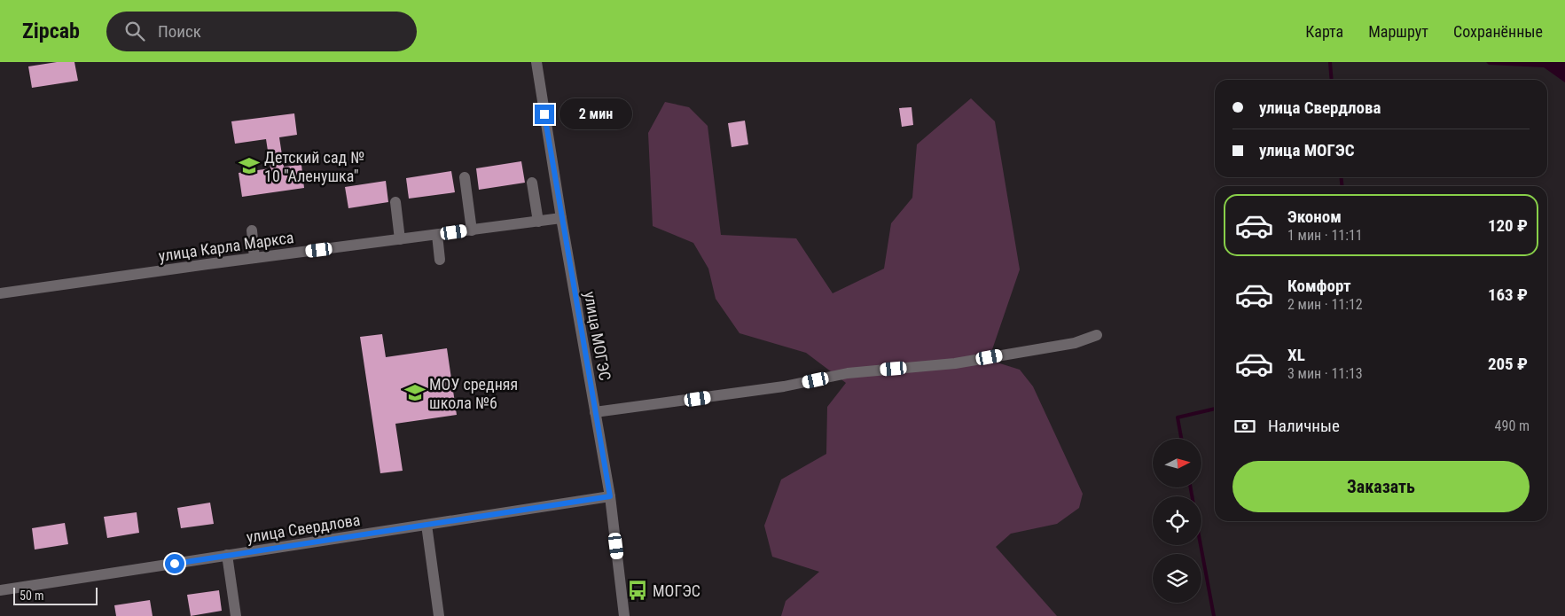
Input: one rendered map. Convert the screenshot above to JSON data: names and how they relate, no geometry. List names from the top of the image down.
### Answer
{
  "streets": {
    "street": ["улица Карла Маркса", "улица МОГЭС", "улица Свердлова"]
  },
  "crossings": [
    ["улица Карла Маркса", "улица МОГЭС"],
    ["улица МОГЭС", "улица Свердлова"]
  ],
  "places": {
    "school or university": ["Детский сад № 10 \"Аленушка\"", "МОУ средняя школа №6"],
    "bus stop": ["МОГЭС"]
  },
  "scale_bar": "50 m",
  "north": "right",
  "page": {
    "header": "Zipcab",
    "search": "Поиск",
    "nav": ["Карта", "Маршрут", "Сохранённые"],
    "banner": ["улица Свердлова", "улица МОГЭС"],
    "bubble": "2 мин",
    "list": [
      {
        "name": "Эконом",
        "note": "1 мин · 11:11",
        "value": "120 ₽"
      },
      {
        "name": "Комфорт",
        "note": "2 мин · 11:12",
        "value": "163 ₽"
      },
      {
        "name": "XL",
        "note": "3 мин · 11:13",
        "value": "205 ₽"
      }
    ],
    "pay": ["Наличные", "490 m"],
    "buttons": "Заказать",
    "scale": "50 m"
  }
}
